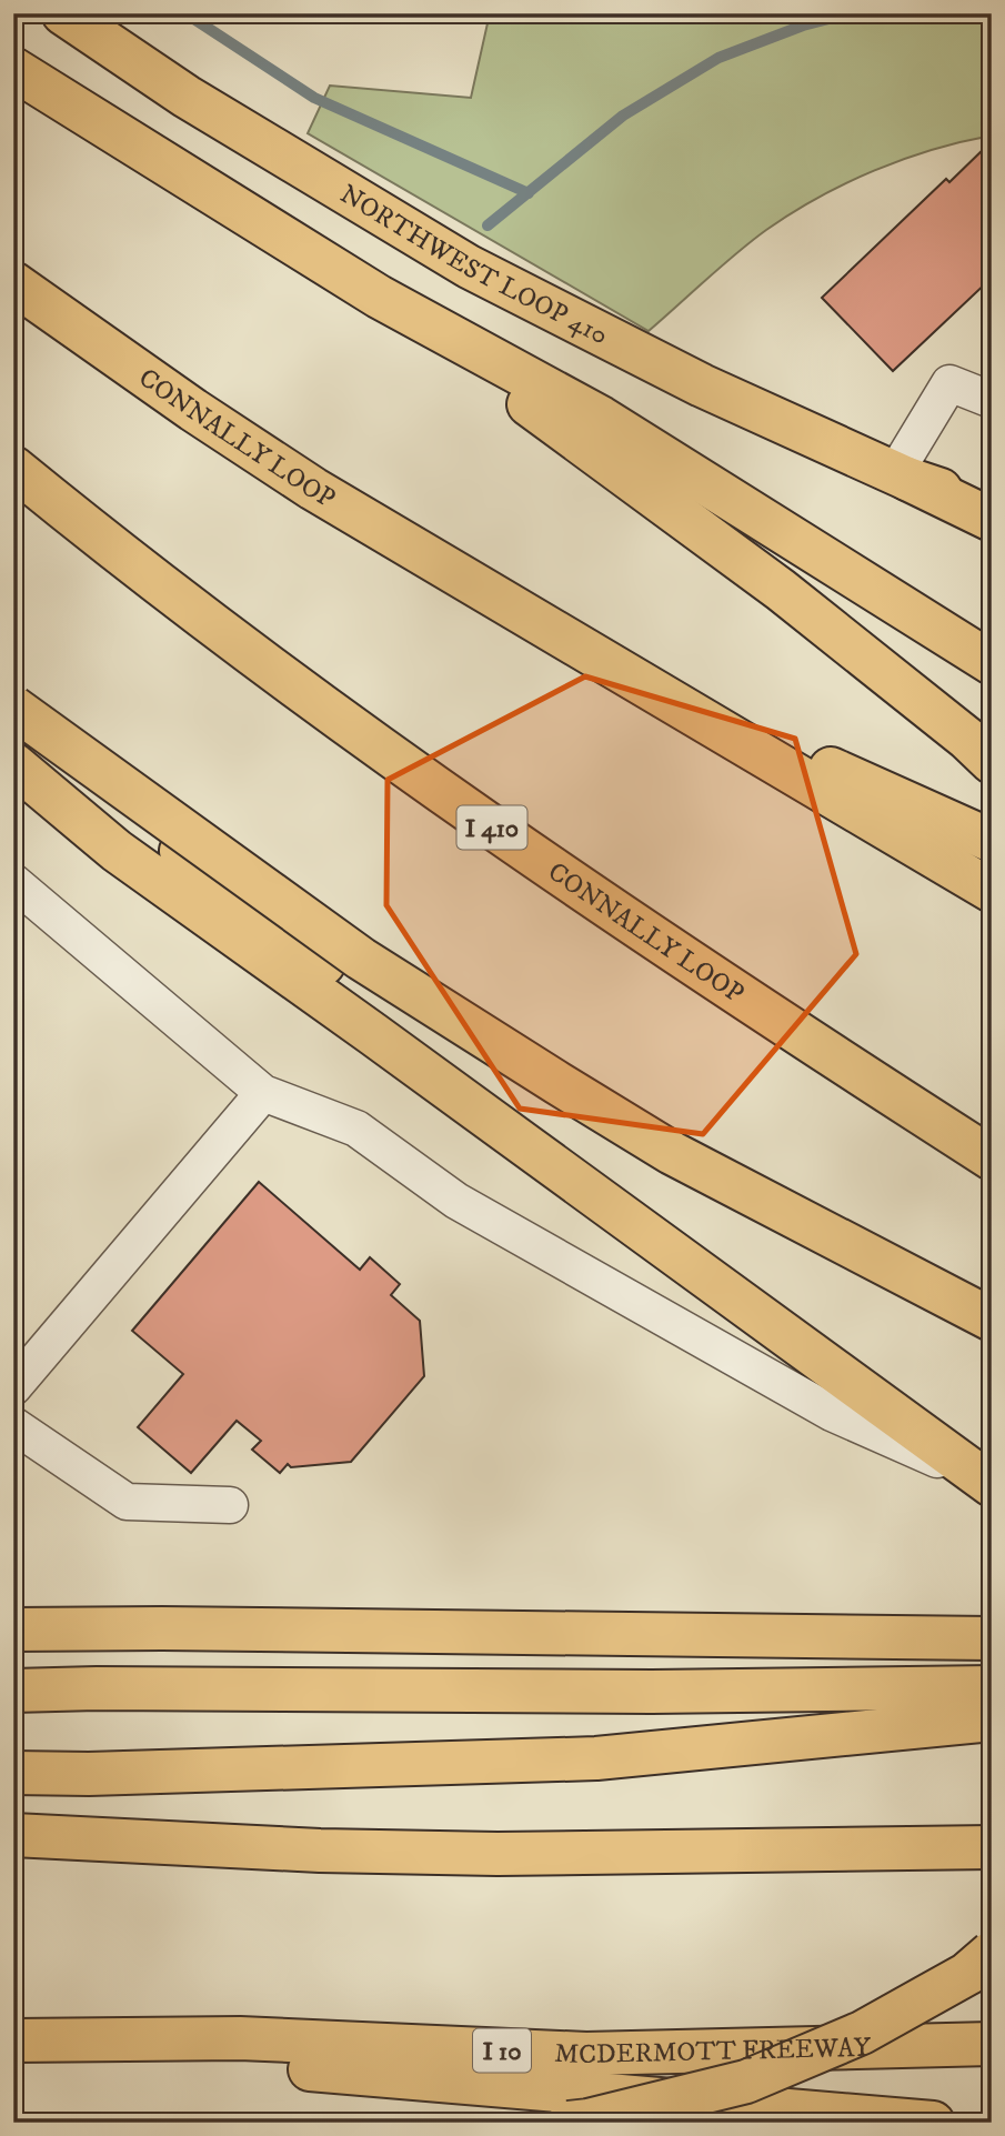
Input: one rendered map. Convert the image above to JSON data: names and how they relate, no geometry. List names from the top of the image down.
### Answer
{
  "streets": {
    "main road": [
      "NORTHWEST LOOP 410",
      "CONNALLY LOOP",
      "I 410",
      "MCDERMOTT FREEWAY",
      "I 10"
    ]
  }
}
